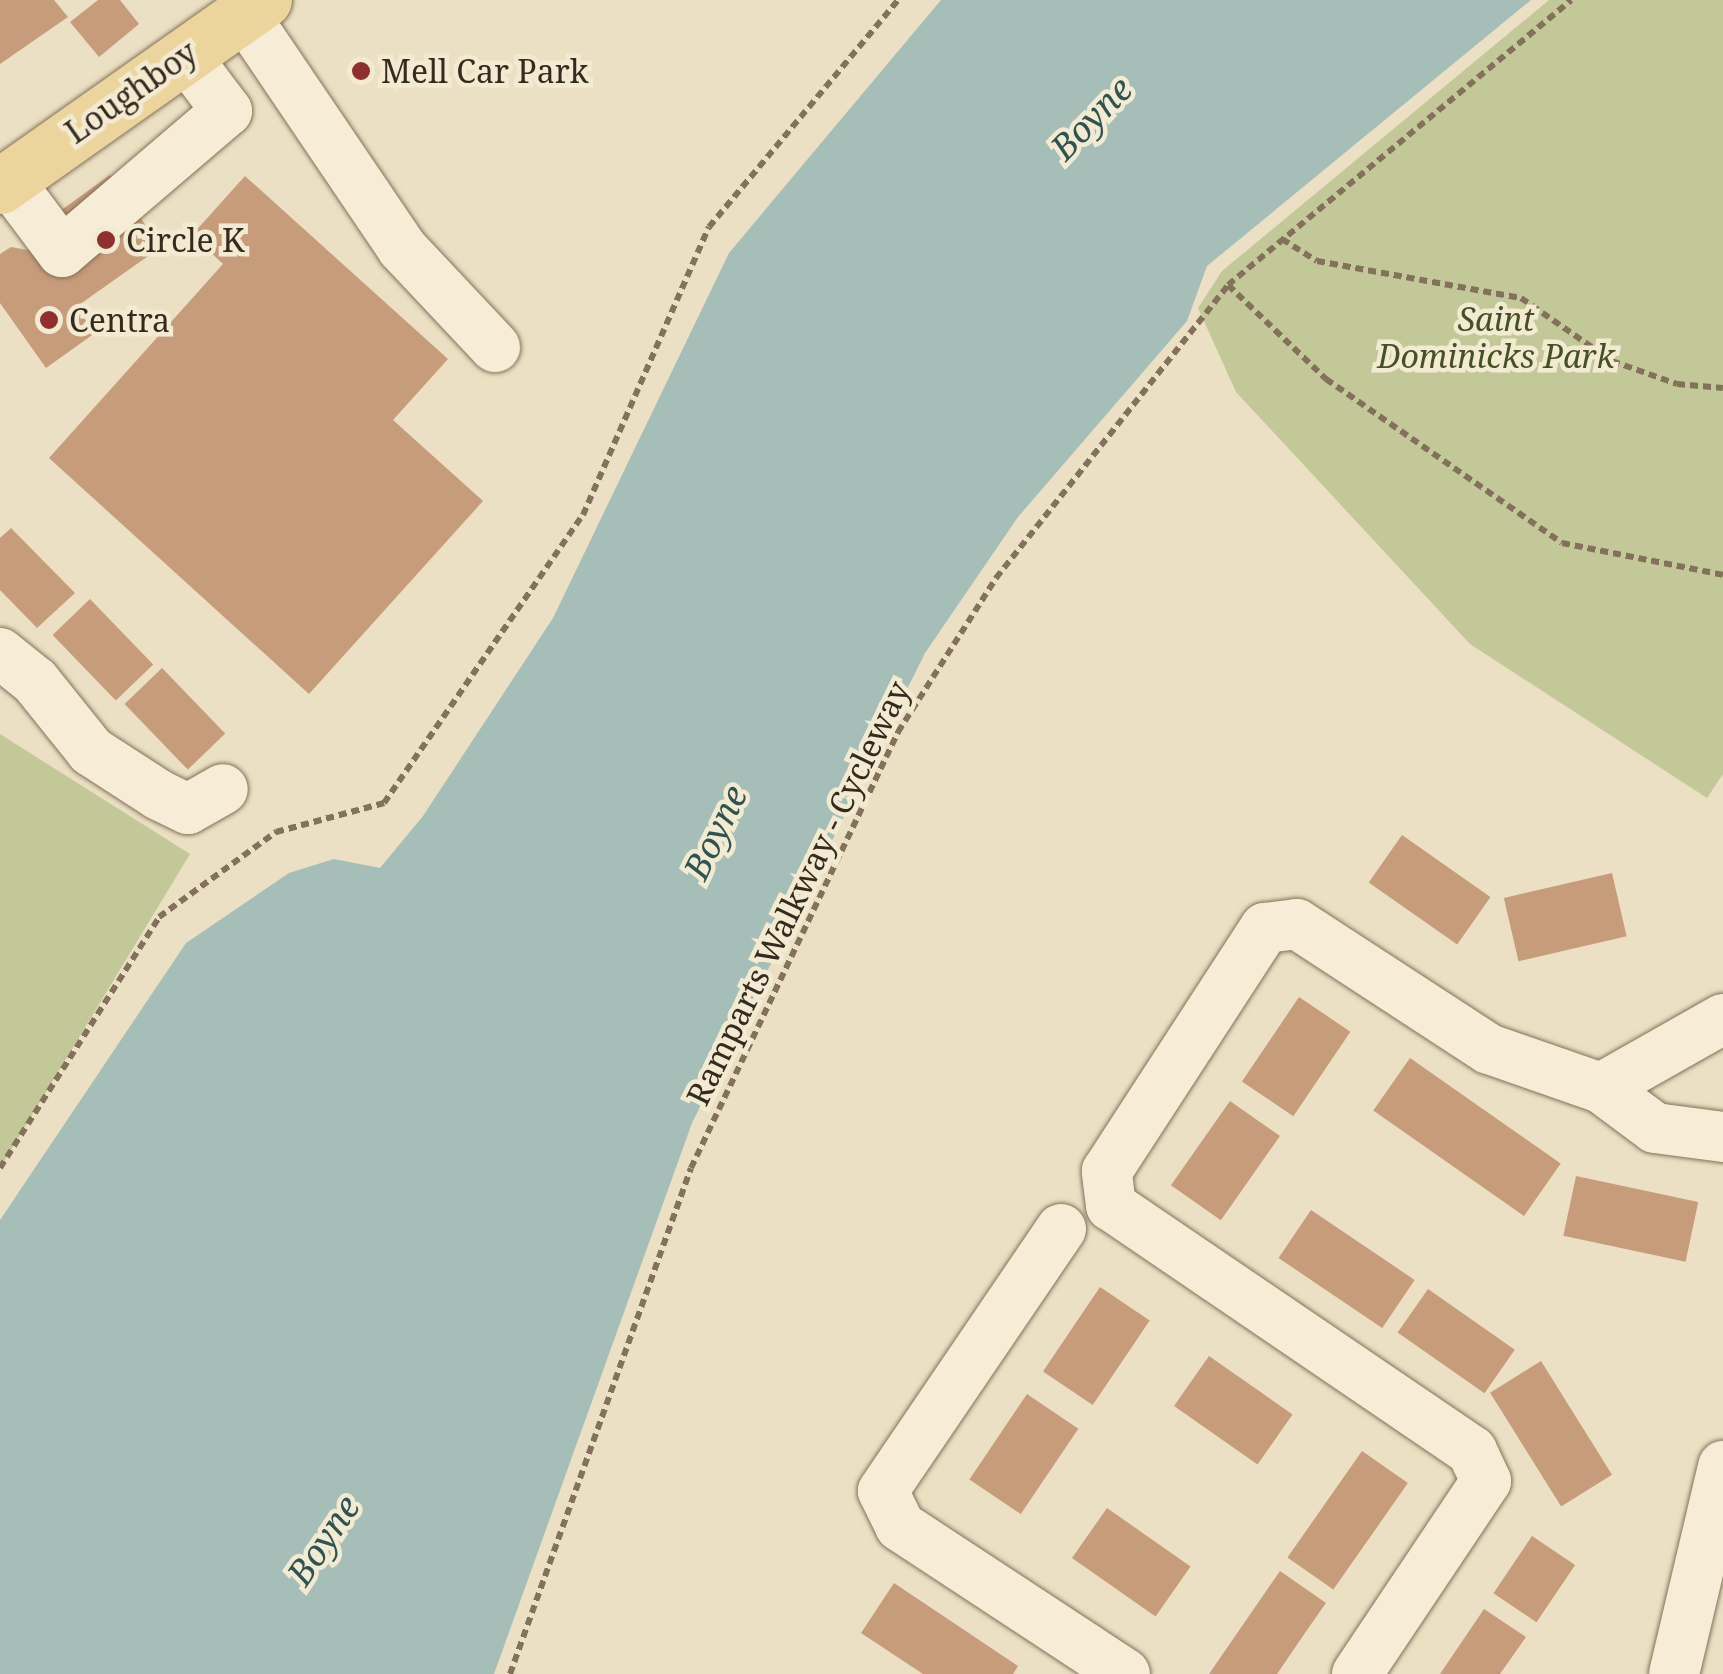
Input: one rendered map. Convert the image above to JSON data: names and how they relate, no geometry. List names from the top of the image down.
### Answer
{
  "streets": {
    "main road": ["Loughboy"],
    "path": ["Ramparts Walkway - Cycleway"]
  },
  "water": ["Boyne"],
  "parks": ["Saint Dominicks Park"],
  "places": ["Mell Car Park", "Circle K", "Centra"]
}
